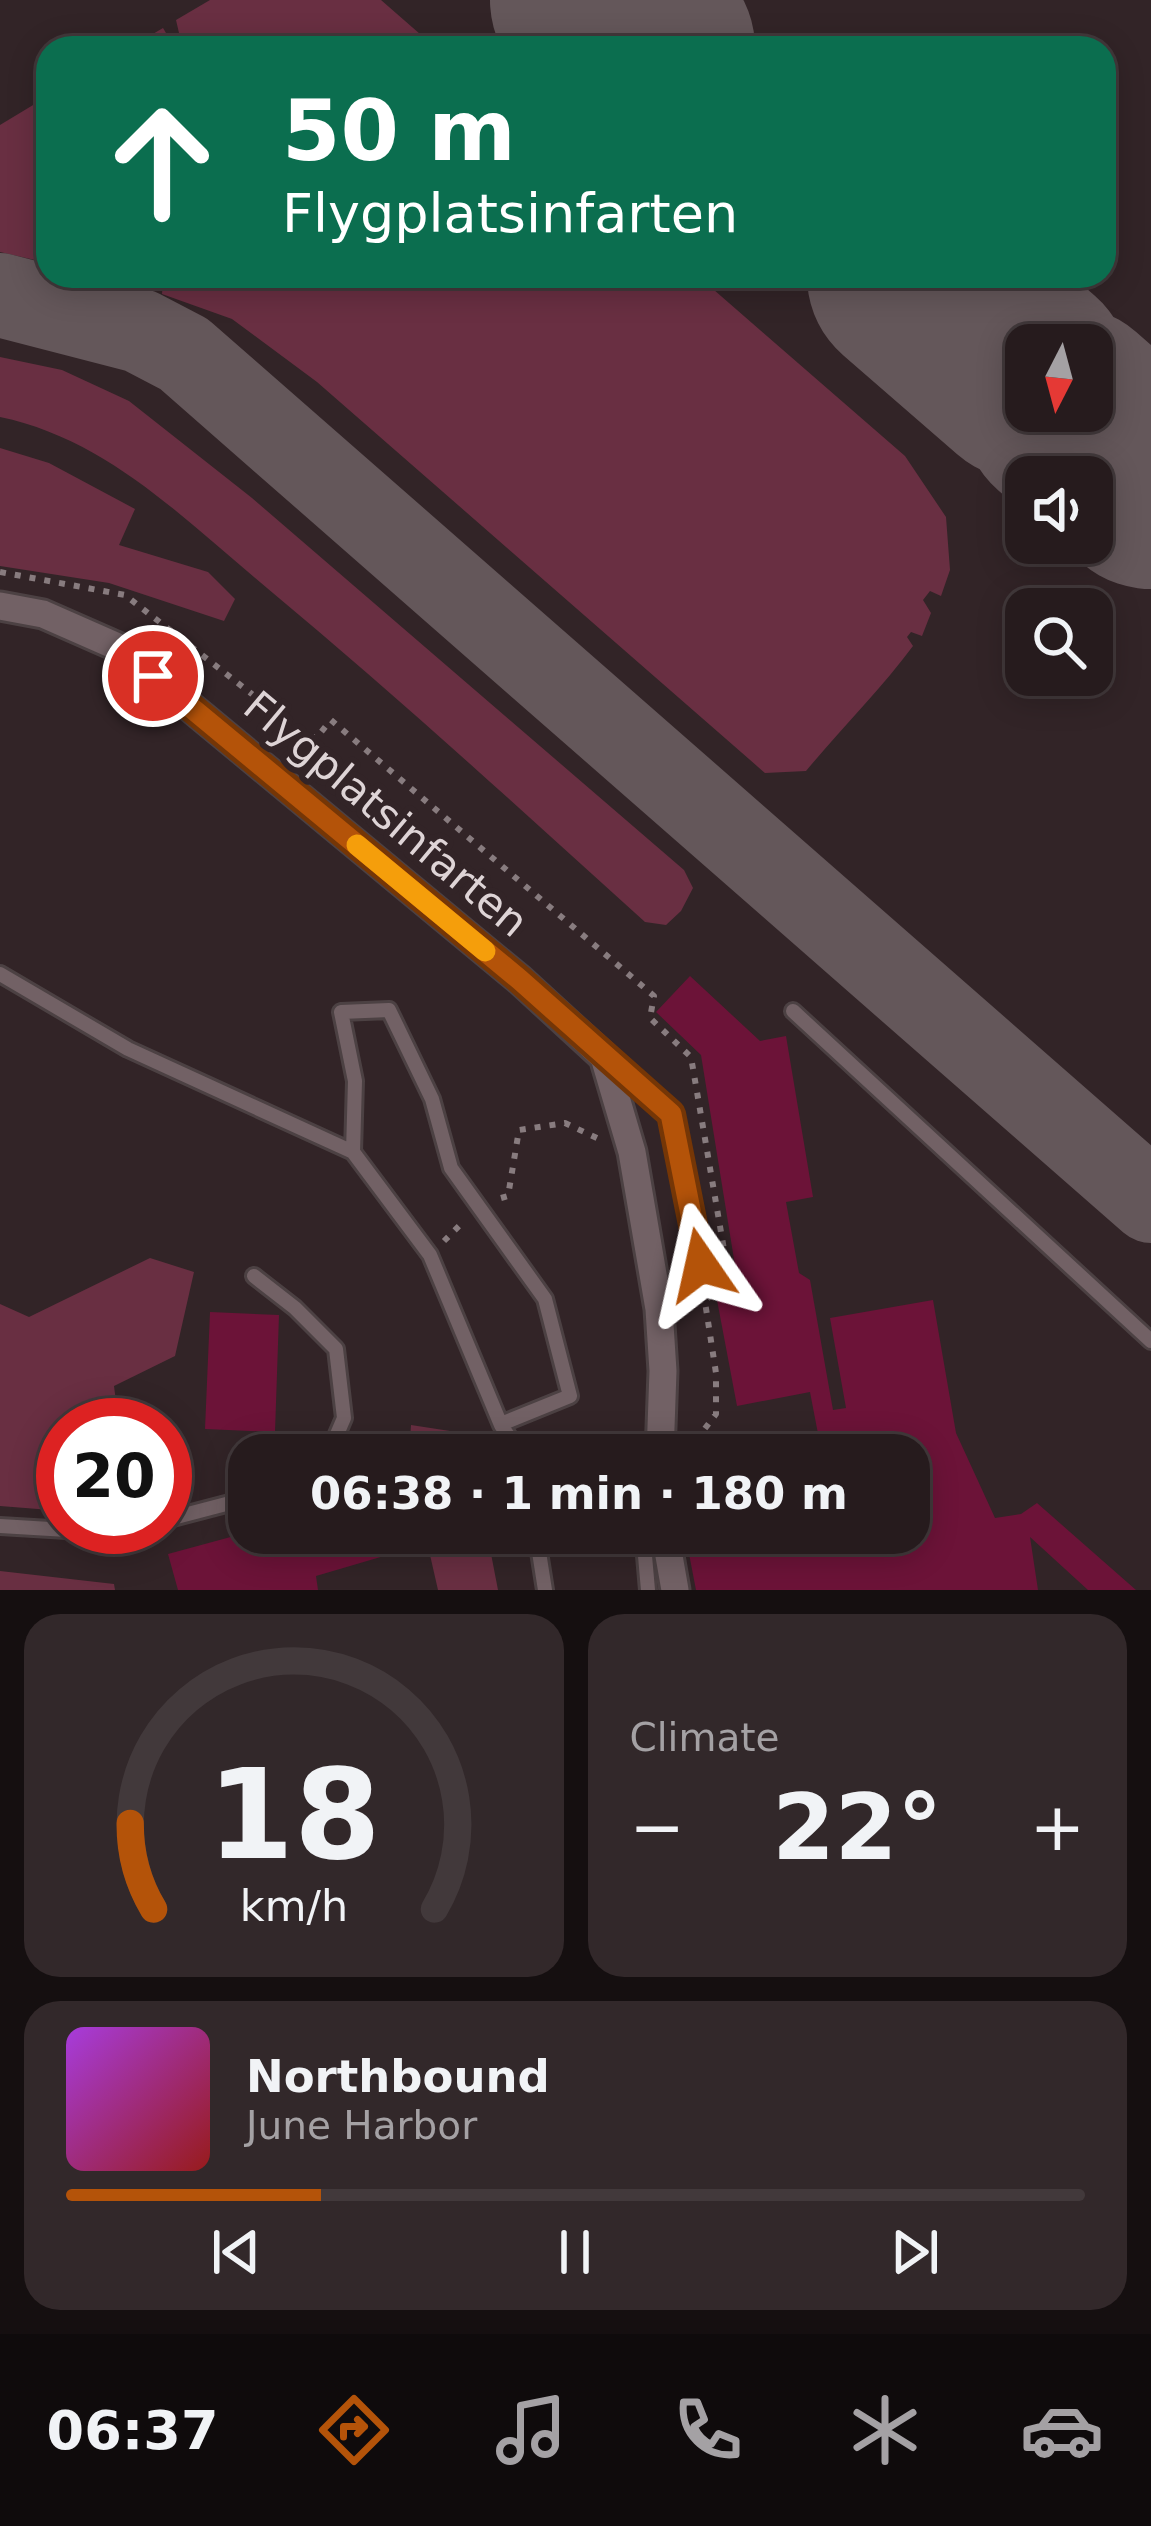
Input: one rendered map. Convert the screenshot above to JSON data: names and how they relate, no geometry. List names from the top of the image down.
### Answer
{
  "streets": {
    "street": ["Flygplatsinfarten"]
  },
  "north": "bottom",
  "page": {
    "turn": ["50 m", "Flygplatsinfarten"],
    "limit": "20",
    "trip": "06:38 · 1 min · 180 m",
    "tile": "Climate",
    "heat": ["−", "22°", "+"],
    "song": ["Northbound", "June Harbor"],
    "tabs": "06:37",
    "gauge": ["18", "km/h"]
  }
}
